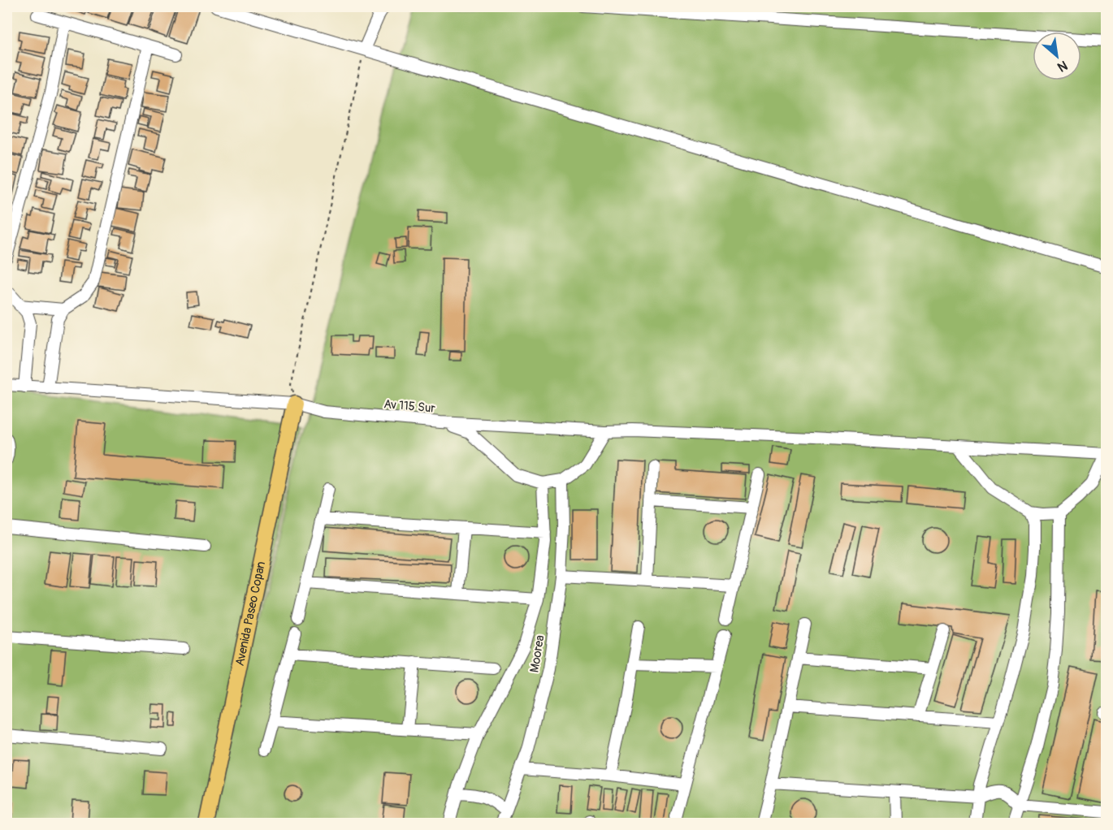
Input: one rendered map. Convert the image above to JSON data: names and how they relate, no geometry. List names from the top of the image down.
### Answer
{
  "streets": {
    "main road": ["Avenida Paseo Copan"],
    "street": ["Av 115 Sur", "Moorea"]
  },
  "crossings": [
    ["Av 115 Sur", "Avenida Paseo Copan"]
  ],
  "north": "bottom right"
}
